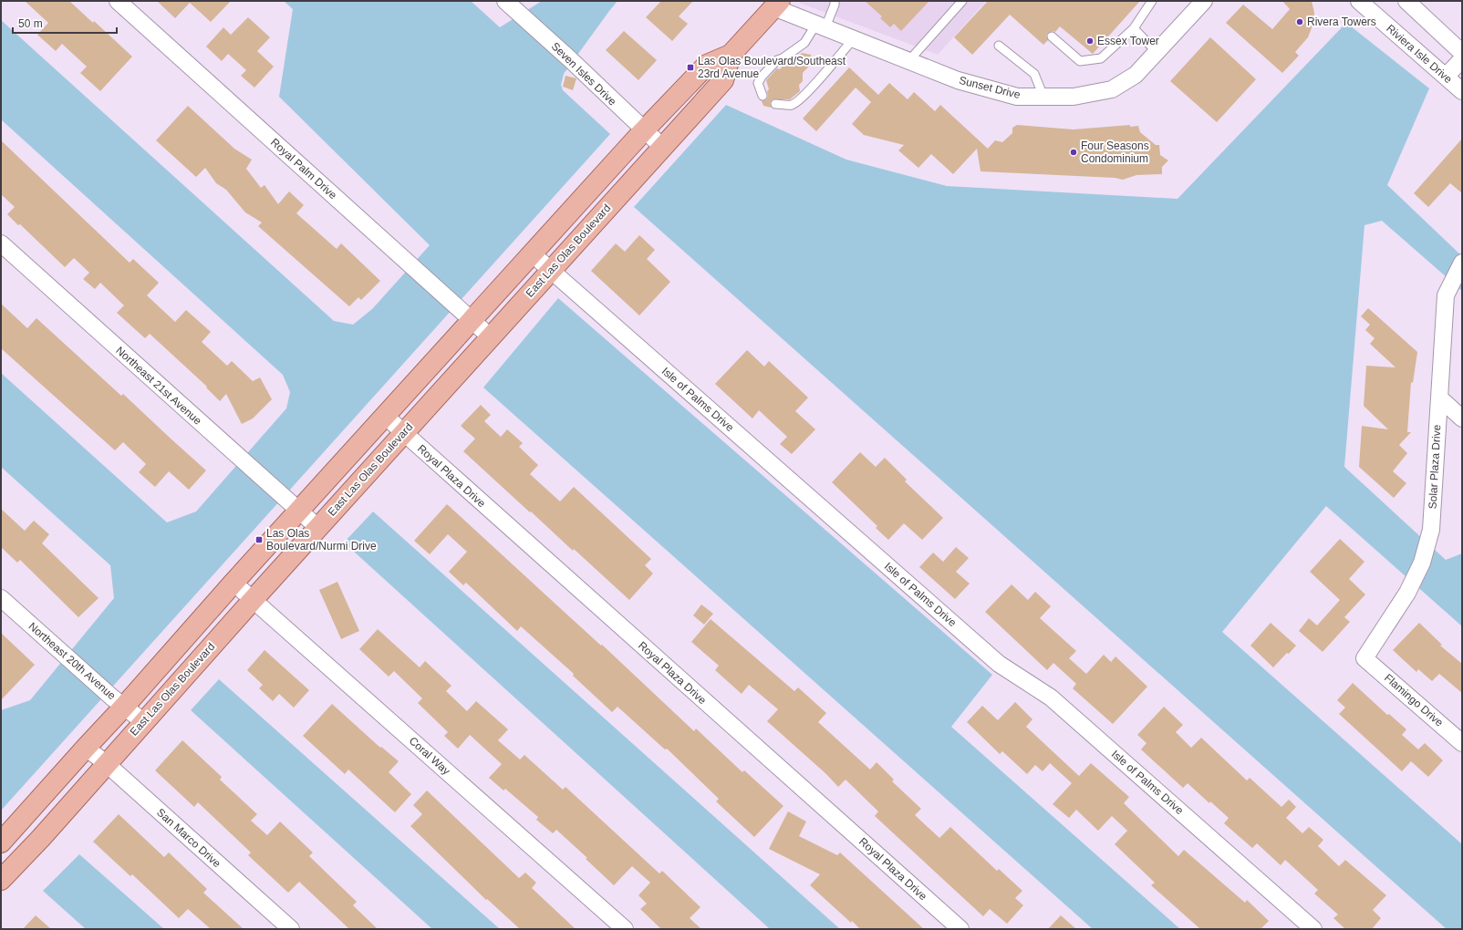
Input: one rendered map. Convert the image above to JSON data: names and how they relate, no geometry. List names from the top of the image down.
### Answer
{
  "streets": {
    "main road": ["East Las Olas Boulevard"],
    "street": [
      "Riviera Isle Drive",
      "Seven Isles Drive",
      "Sunset Drive",
      "Royal Palm Drive",
      "Northeast 21st Avenue",
      "Isle of Palms Drive",
      "Solar Plaza Drive",
      "Royal Plaza Drive",
      "Northeast 20th Avenue",
      "Flamingo Drive",
      "Coral Way",
      "San Marco Drive"
    ]
  },
  "crossings": [
    ["Seven Isles Drive", "East Las Olas Boulevard"],
    ["Sunset Drive", "East Las Olas Boulevard"],
    ["Royal Palm Drive", "East Las Olas Boulevard"],
    ["East Las Olas Boulevard", "Northeast 21st Avenue"],
    ["East Las Olas Boulevard", "Isle of Palms Drive"],
    ["East Las Olas Boulevard", "Royal Plaza Drive"],
    ["East Las Olas Boulevard", "Northeast 20th Avenue"],
    ["East Las Olas Boulevard", "Coral Way"],
    ["East Las Olas Boulevard", "San Marco Drive"],
    ["Solar Plaza Drive", "Flamingo Drive"]
  ],
  "places": {
    "other": ["Rivera Towers", "Essex Tower", "Four Seasons Condominium"],
    "transit": ["Las Olas Boulevard/Southeast 23rd Avenue", "Las Olas Boulevard/Nurmi Drive"]
  },
  "scale_bar": "50 m"
}
